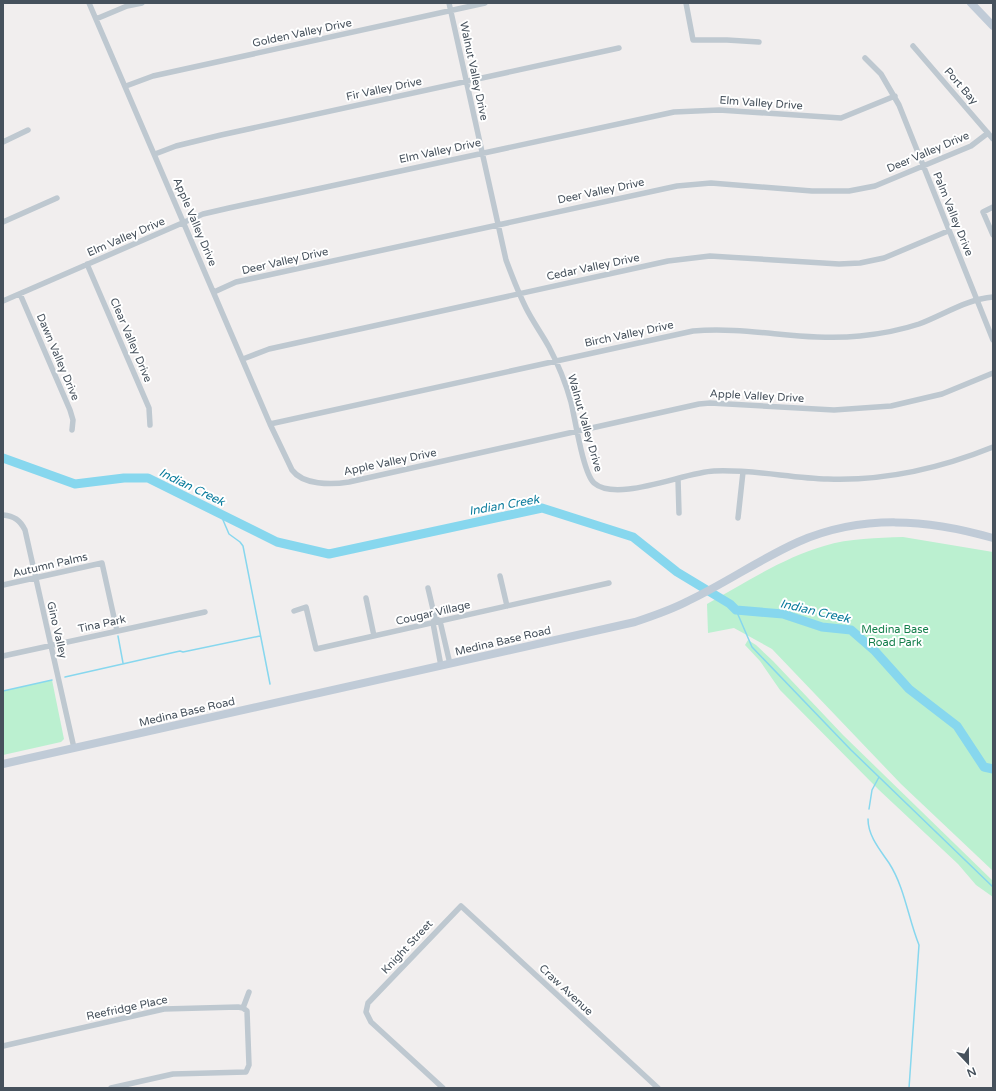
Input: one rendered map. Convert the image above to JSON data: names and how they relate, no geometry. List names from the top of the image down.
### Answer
{
  "streets": {
    "street": [
      "Golden Valley Drive",
      "Walnut Valley Drive",
      "Port Bay",
      "Fir Valley Drive",
      "Elm Valley Drive",
      "Deer Valley Drive",
      "Palm Valley Drive",
      "Apple Valley Drive",
      "Cedar Valley Drive",
      "Birch Valley Drive",
      "Clear Valley Drive",
      "Dawn Valley Drive",
      "Autumn Palms",
      "Cougar Village",
      "Tina Park",
      "Gino Valley",
      "Medina Base Road",
      "Knight Street",
      "Craw Avenue",
      "Reefridge Place"
    ]
  },
  "crossings": [
    ["Golden Valley Drive", "Walnut Valley Drive"],
    ["Golden Valley Drive", "Apple Valley Drive"],
    ["Walnut Valley Drive", "Fir Valley Drive"],
    ["Walnut Valley Drive", "Elm Valley Drive"],
    ["Walnut Valley Drive", "Deer Valley Drive"],
    ["Walnut Valley Drive", "Apple Valley Drive"],
    ["Walnut Valley Drive", "Cedar Valley Drive"],
    ["Walnut Valley Drive", "Birch Valley Drive"],
    ["Port Bay", "Deer Valley Drive"],
    ["Fir Valley Drive", "Apple Valley Drive"],
    ["Elm Valley Drive", "Palm Valley Drive"],
    ["Elm Valley Drive", "Apple Valley Drive"],
    ["Elm Valley Drive", "Clear Valley Drive"],
    ["Elm Valley Drive", "Dawn Valley Drive"],
    ["Deer Valley Drive", "Palm Valley Drive"],
    ["Deer Valley Drive", "Apple Valley Drive"],
    ["Palm Valley Drive", "Cedar Valley Drive"],
    ["Palm Valley Drive", "Birch Valley Drive"],
    ["Apple Valley Drive", "Cedar Valley Drive"],
    ["Apple Valley Drive", "Birch Valley Drive"],
    ["Autumn Palms", "Tina Park"],
    ["Autumn Palms", "Gino Valley"],
    ["Tina Park", "Gino Valley"],
    ["Gino Valley", "Medina Base Road"],
    ["Knight Street", "Craw Avenue"]
  ],
  "water": ["Indian Creek"],
  "parks": ["Medina Base Road Park"],
  "north": "bottom"
}
